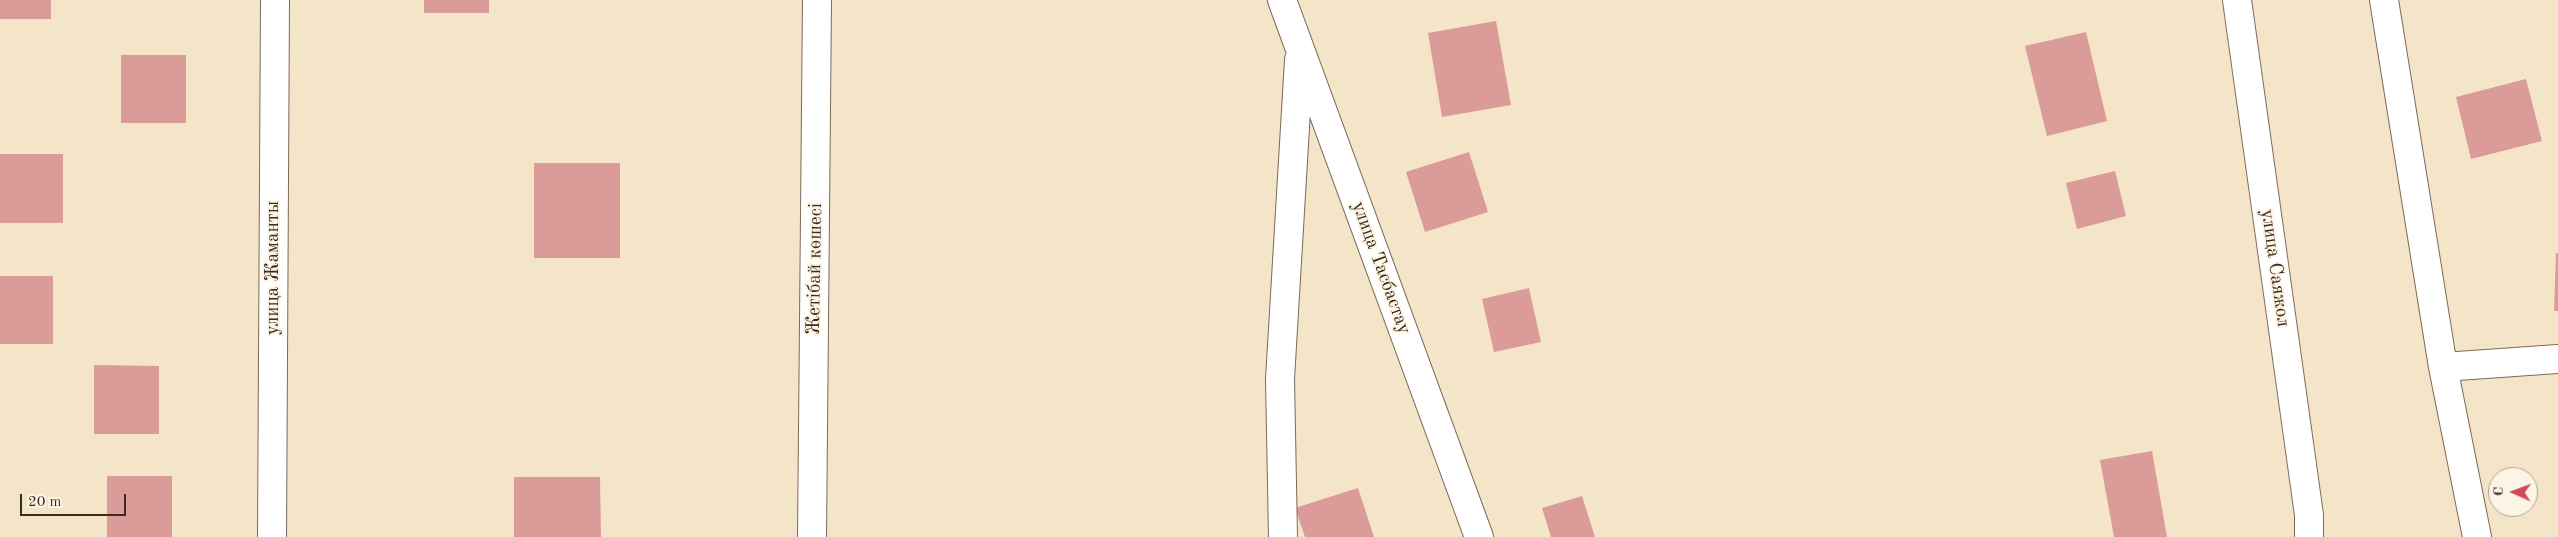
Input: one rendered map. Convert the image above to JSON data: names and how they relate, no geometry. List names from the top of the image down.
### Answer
{
  "streets": {
    "street": [
      "улица Жаманты",
      "улица Тасбастау",
      "улица Саяжол",
      "Жетібай көшесі"
    ]
  },
  "scale_bar": "20 m",
  "north": "left"
}
